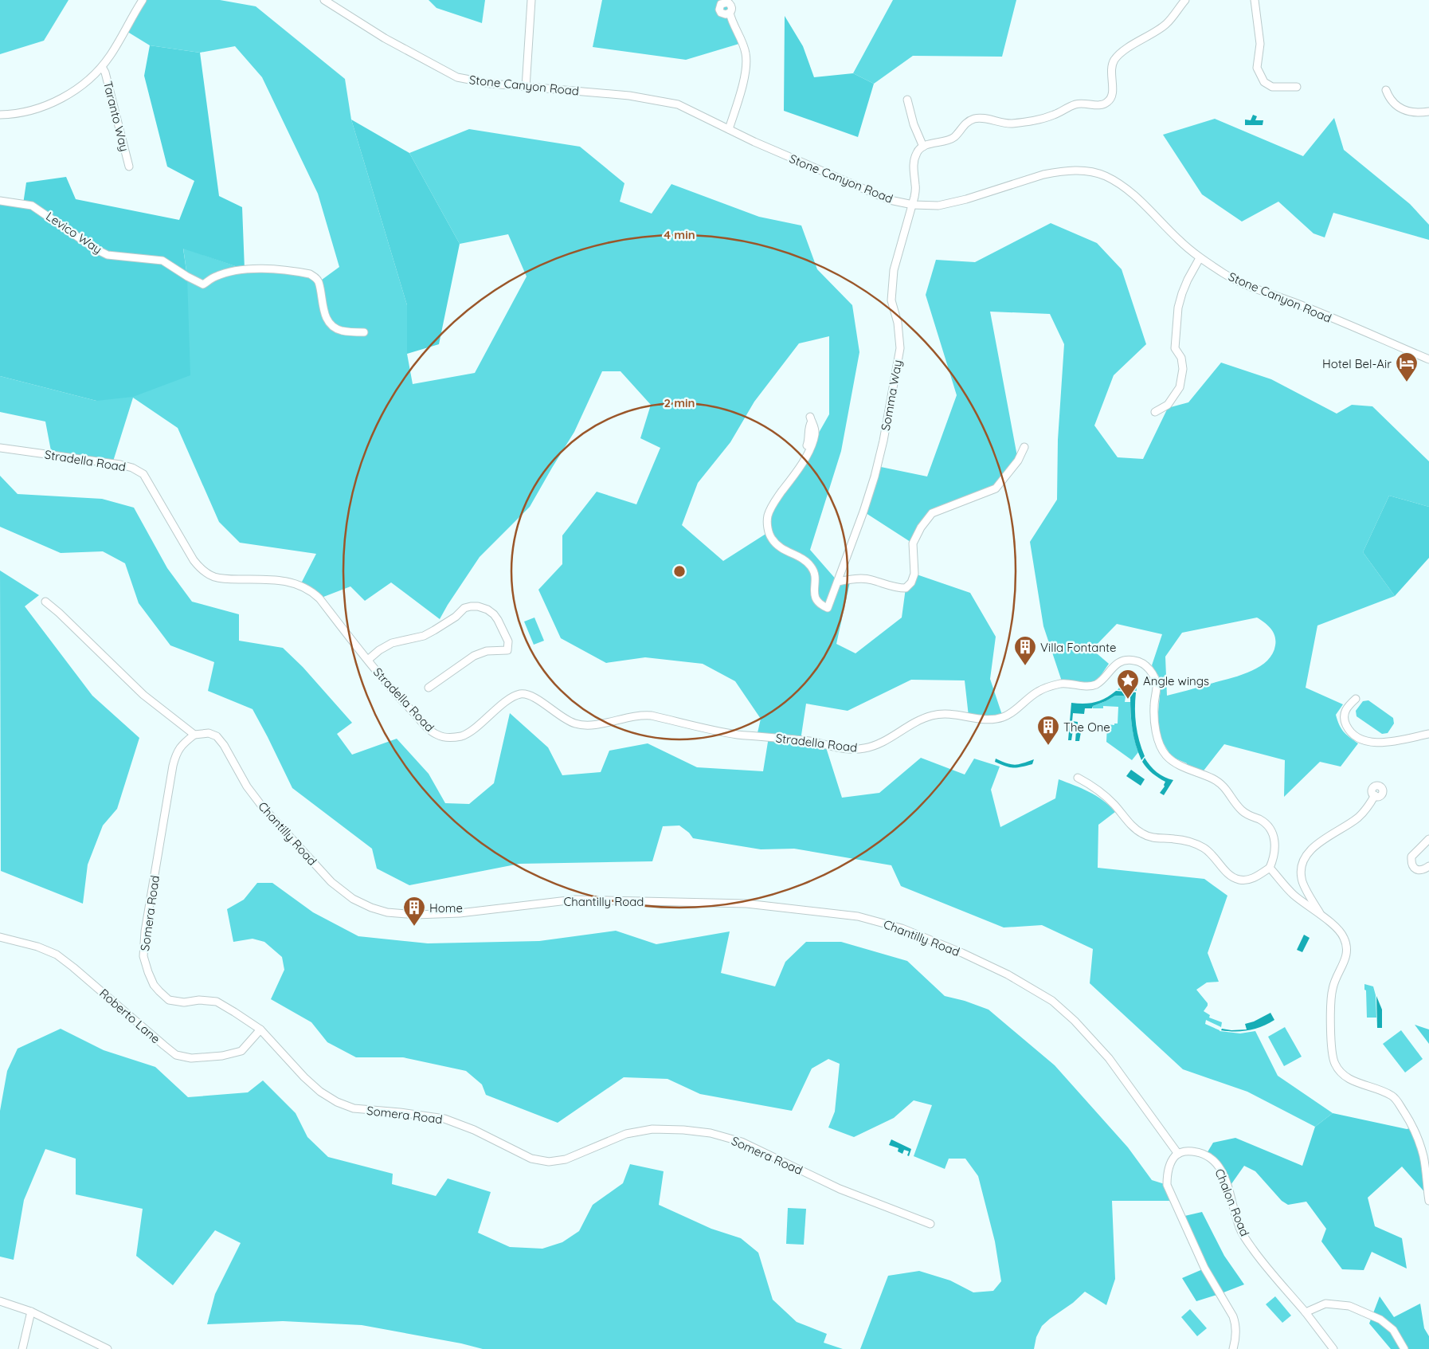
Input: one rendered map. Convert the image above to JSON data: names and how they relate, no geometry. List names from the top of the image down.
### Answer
{
  "streets": {
    "street": [
      "Stone Canyon Road",
      "Taranto Way",
      "Levico Way",
      "Somma Way",
      "Stradella Road",
      "Chantilly Road",
      "Somera Road",
      "Roberto Lane",
      "Chalon Road"
    ]
  },
  "crossings": [
    ["Stone Canyon Road", "Somma Way"],
    ["Chantilly Road", "Somera Road"],
    ["Chantilly Road", "Chalon Road"],
    ["Somera Road", "Roberto Lane"]
  ],
  "places": {
    "hotel": ["Hotel Bel-Air"],
    "building": ["Villa Fontante", "The One", "Home"],
    "place": ["Angle wings"]
  },
  "rings": ["4 min", "2 min"]
}
